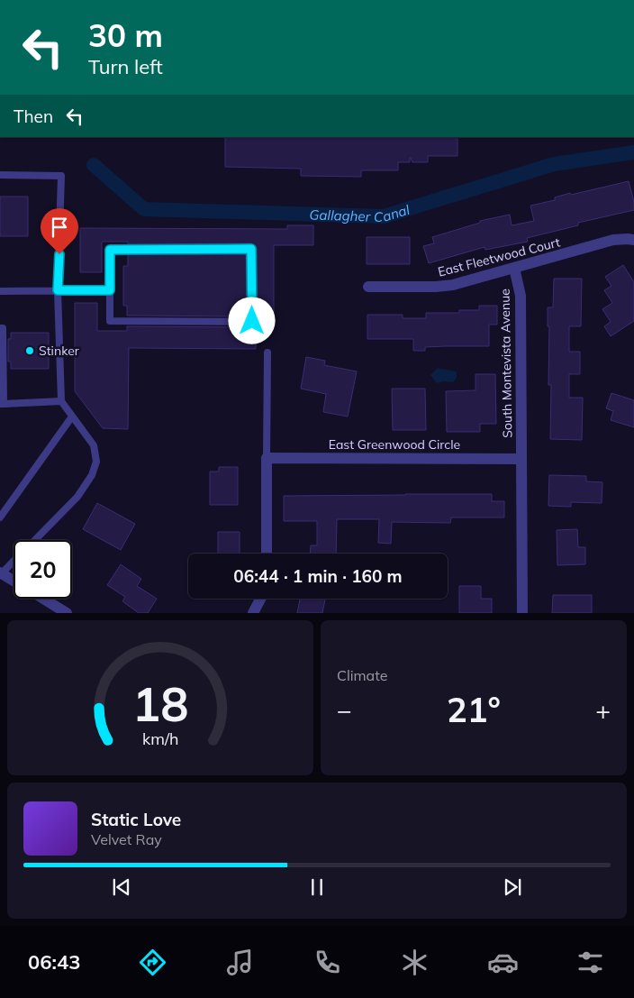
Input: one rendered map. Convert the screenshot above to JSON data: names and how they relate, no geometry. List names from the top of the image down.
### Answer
{
  "streets": {
    "street": ["East Fleetwood Court", "South Montevista Avenue", "East Greenwood Circle"]
  },
  "crossings": [
    ["East Fleetwood Court", "South Montevista Avenue"],
    ["South Montevista Avenue", "East Greenwood Circle"]
  ],
  "water": ["Gallagher Canal"],
  "places": ["Stinker"],
  "page": {
    "turn": ["30 m", "Turn left"],
    "then": "Then",
    "limit": "20",
    "trip": "06:44 · 1 min · 160 m",
    "tile": "Climate",
    "heat": ["−", "21°", "+"],
    "song": ["Static Love", "Velvet Ray"],
    "tabs": "06:43",
    "gauge": ["18", "km/h"]
  }
}
